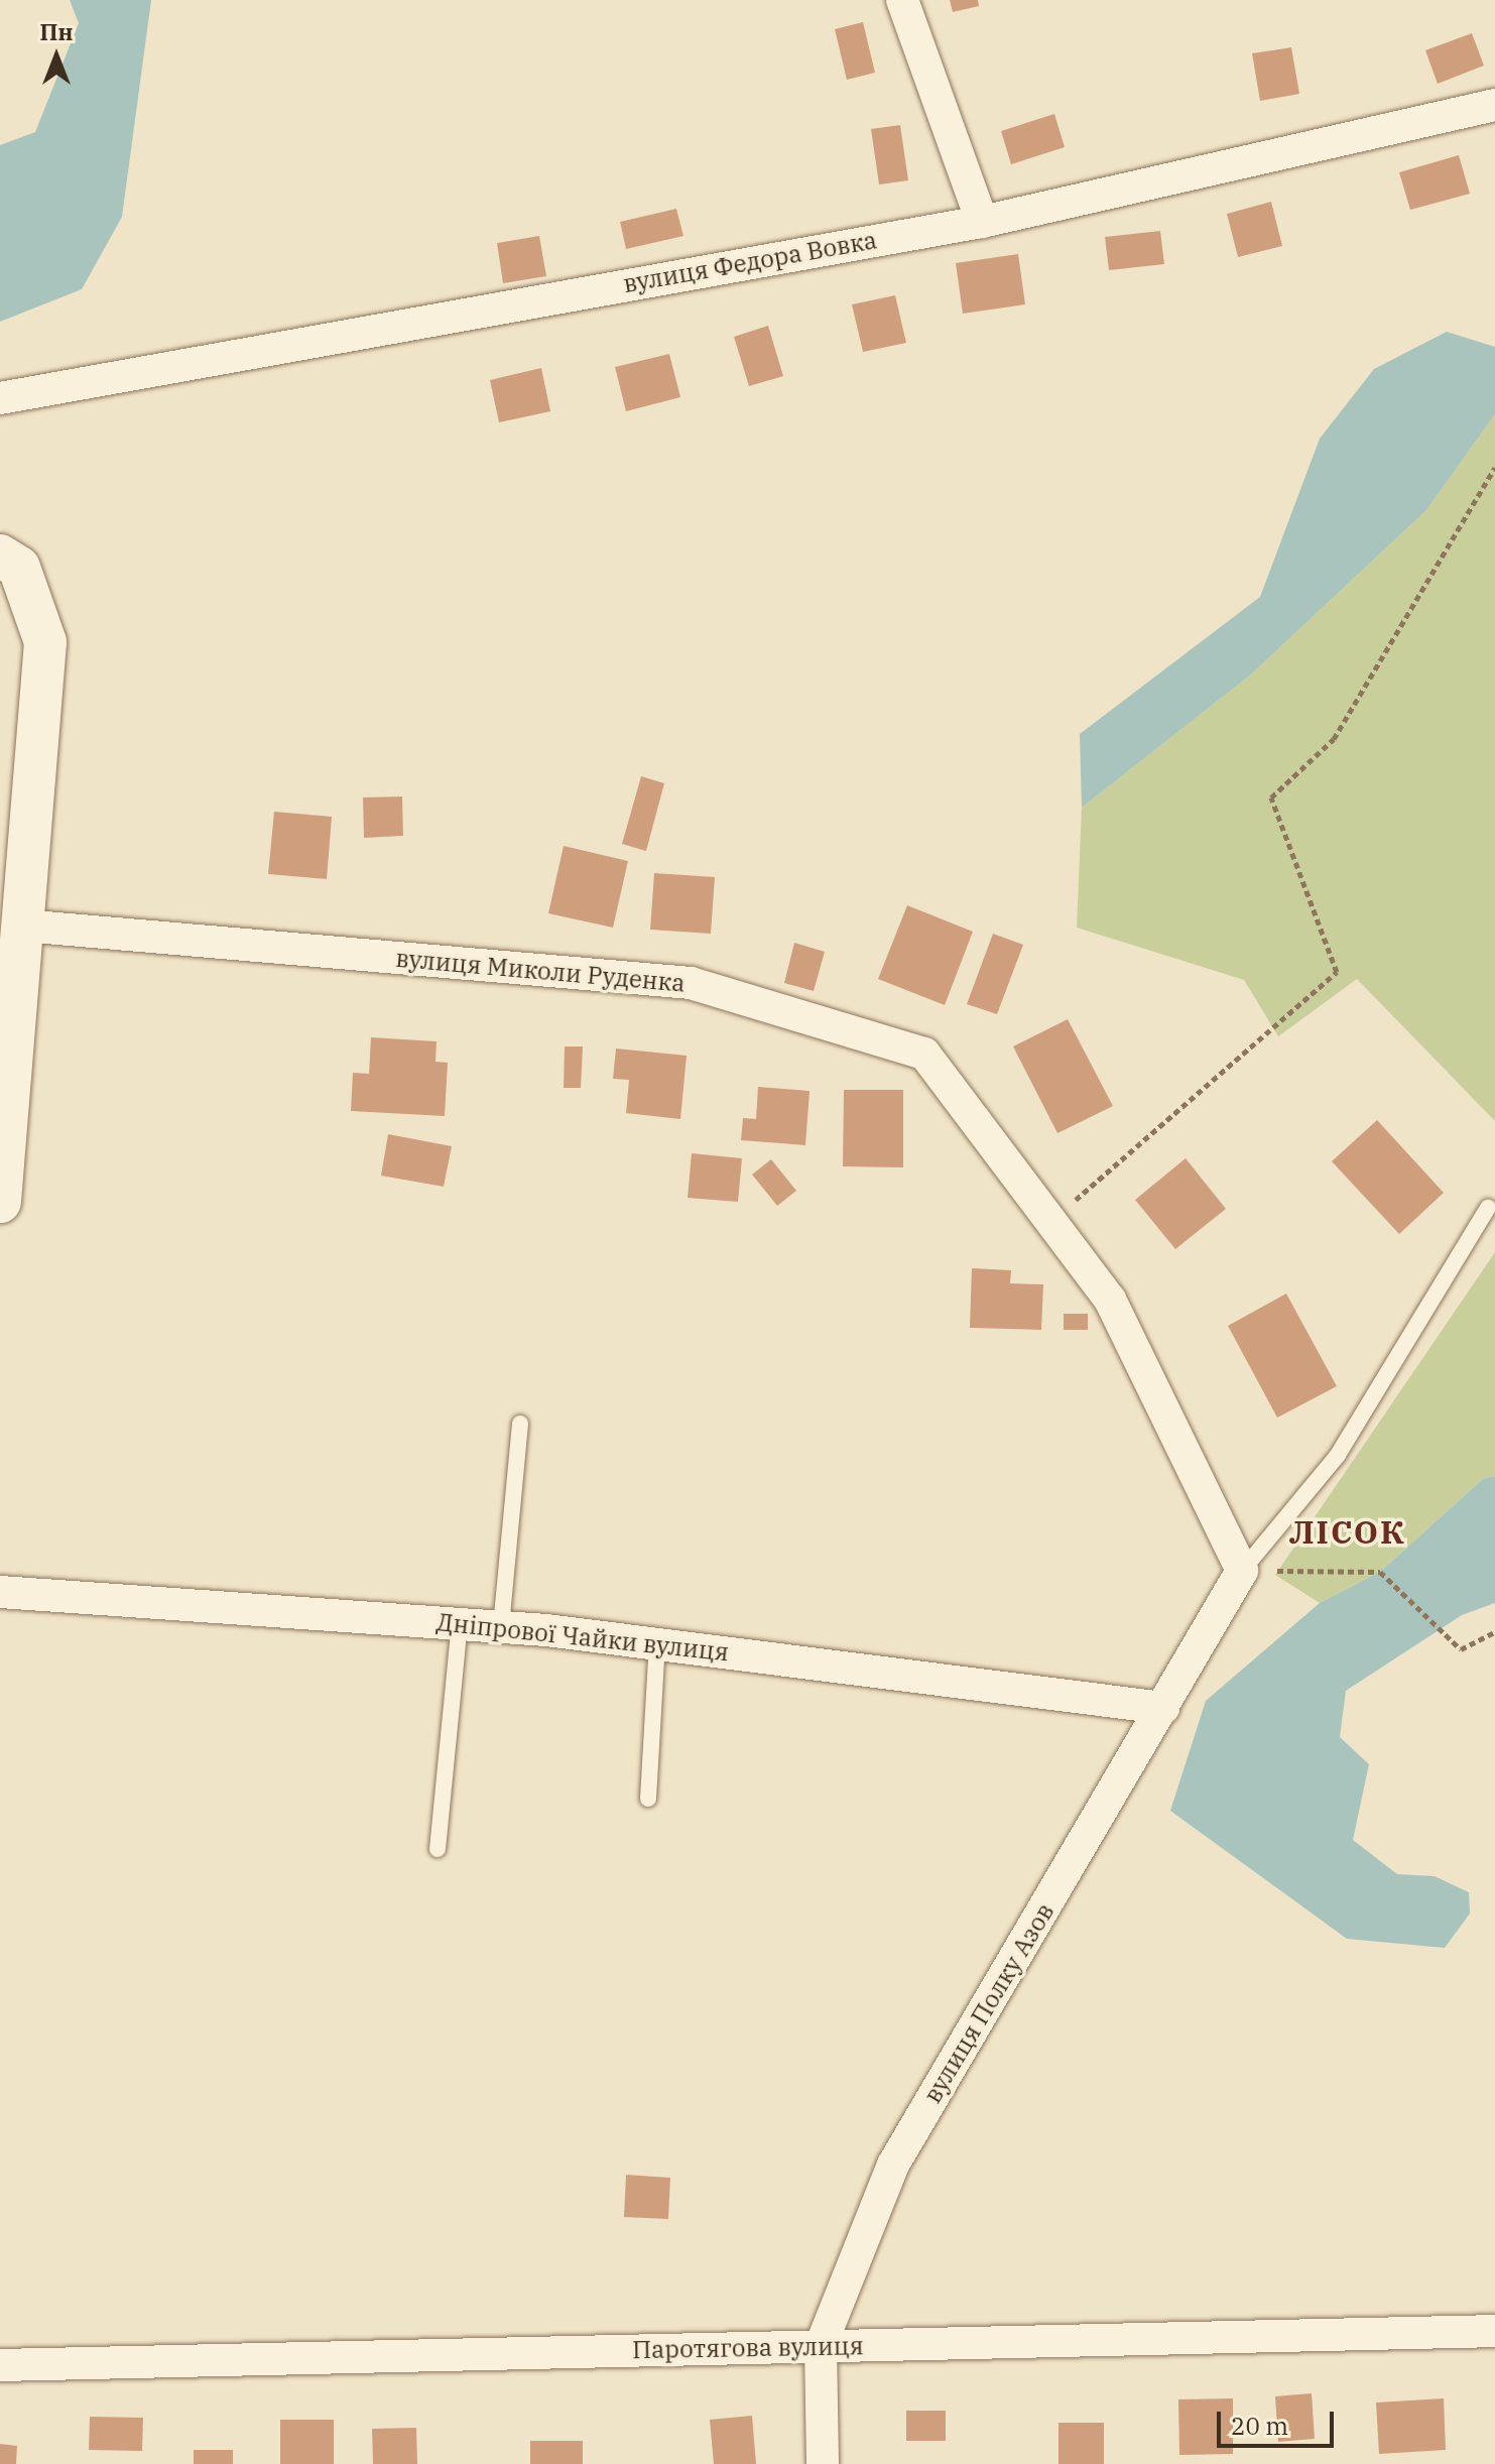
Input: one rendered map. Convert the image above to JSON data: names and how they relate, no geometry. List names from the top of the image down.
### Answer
{
  "streets": {
    "street": [
      "вулиця Федора Вовка",
      "вулиця Миколи Руденка",
      "Дніпрової Чайки вулиця",
      "вулиця Полку Азов",
      "Паротягова вулиця"
    ]
  },
  "crossings": [
    ["вулиця Миколи Руденка", "вулиця Полку Азов"],
    ["Дніпрової Чайки вулиця", "вулиця Полку Азов"],
    ["вулиця Полку Азов", "Паротягова вулиця"]
  ],
  "districts": ["ЛІСОК"],
  "scale_bar": "20 m",
  "north": "top"
}
